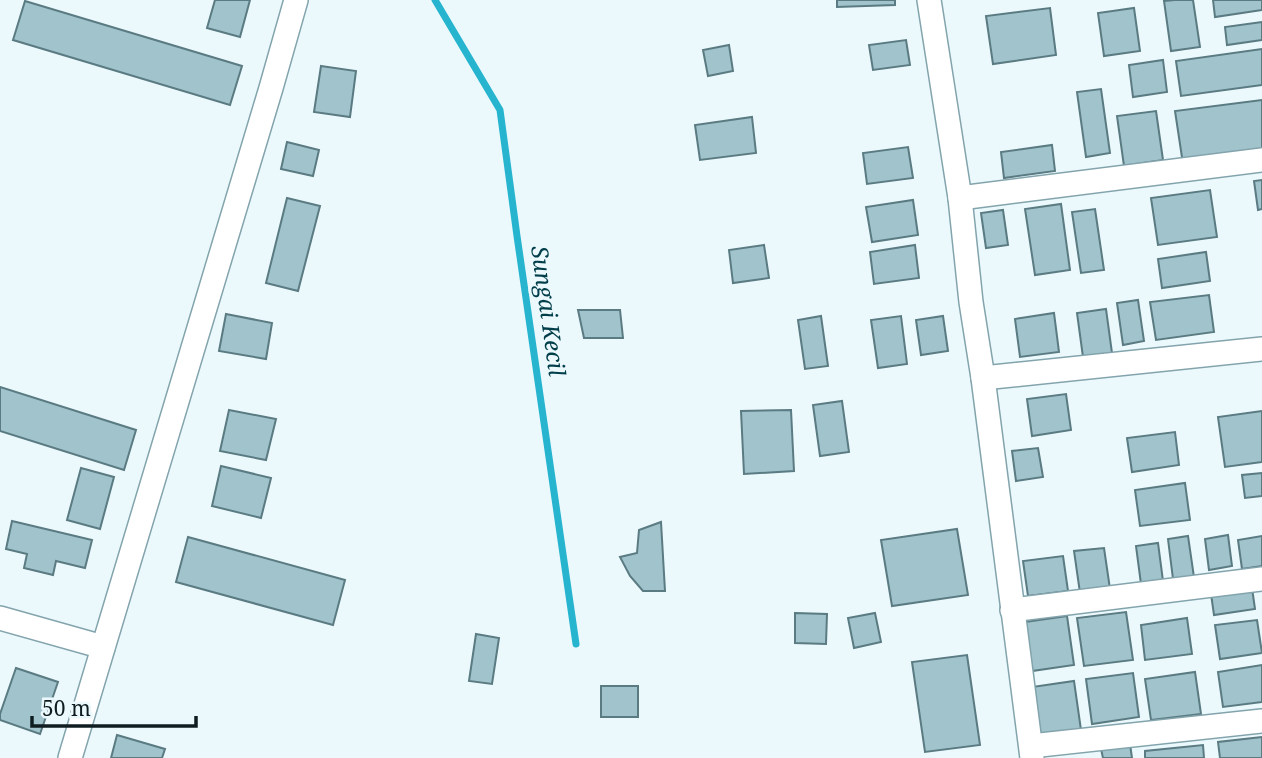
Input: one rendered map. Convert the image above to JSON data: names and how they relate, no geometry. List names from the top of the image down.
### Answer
{
  "water": ["Sungai Kecil"],
  "scale_bar": "50 m"
}
